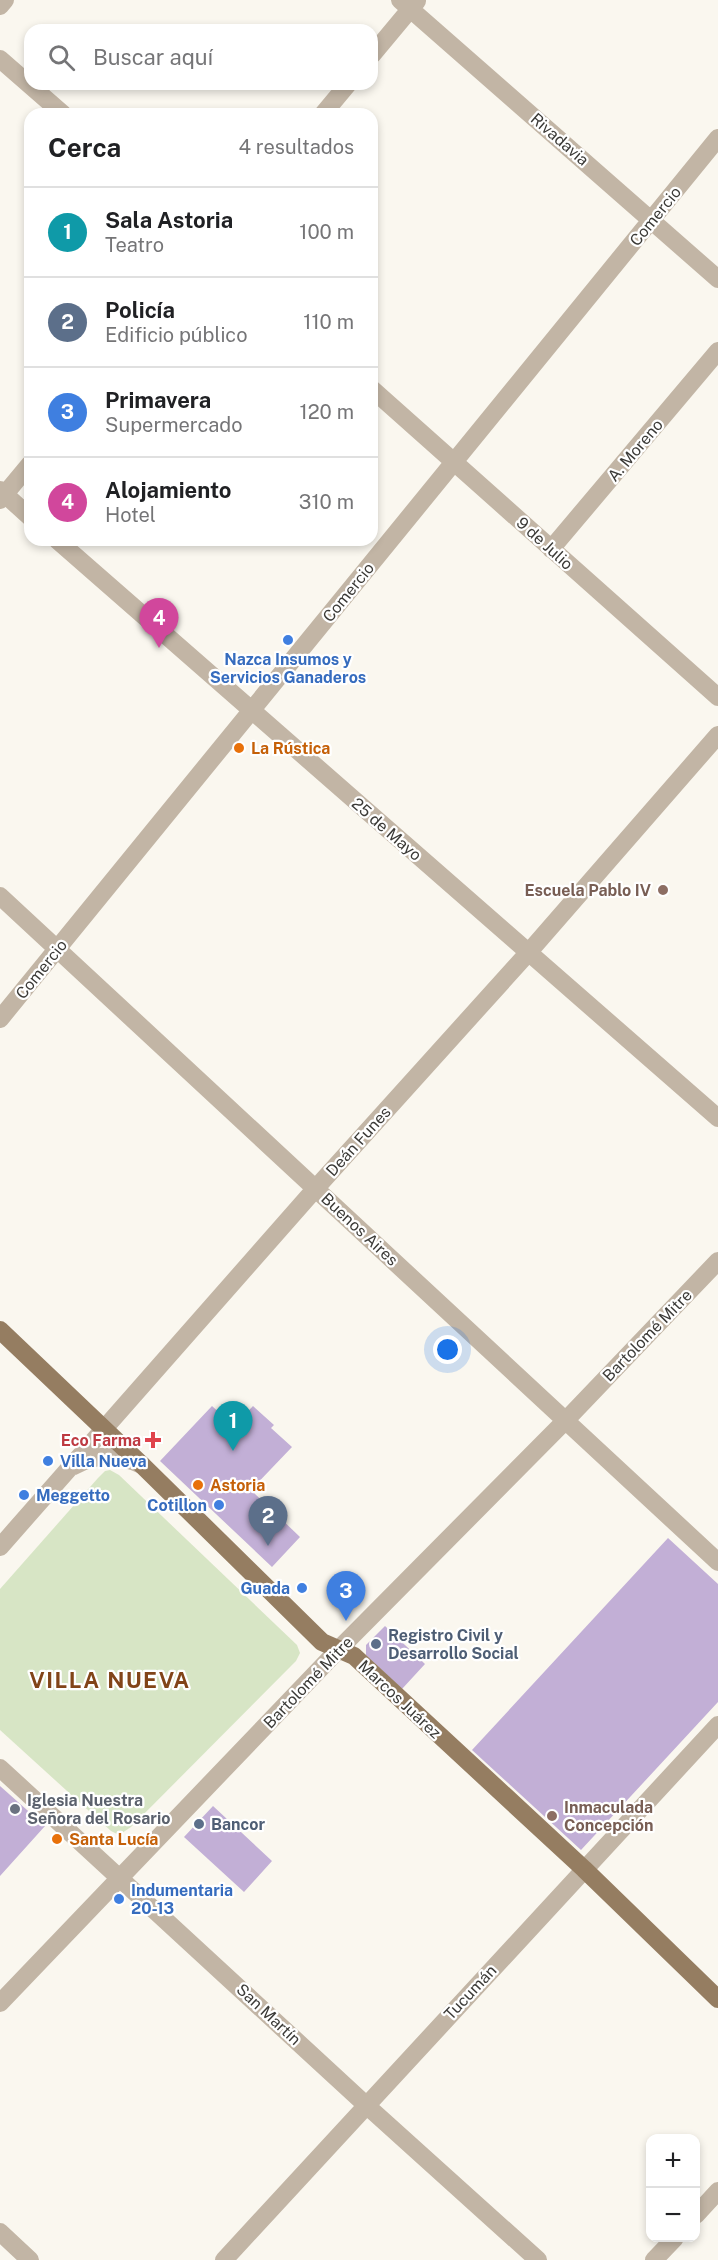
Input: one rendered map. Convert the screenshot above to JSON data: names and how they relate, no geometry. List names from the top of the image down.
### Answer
{
  "streets": {
    "main road": ["Marcos Juárez"],
    "street": [
      "Rivadavia",
      "Comercio",
      "A. Moreno",
      "9 de Julio",
      "25 de Mayo",
      "Deán Funes",
      "Buenos Aires",
      "Bartolomé Mitre",
      "Tucumán",
      "San Martín"
    ]
  },
  "crossings": [
    ["Rivadavia", "Comercio"],
    ["Comercio", "9 de Julio"],
    ["Comercio", "25 de Mayo"],
    ["Comercio", "Buenos Aires"],
    ["A. Moreno", "9 de Julio"],
    ["25 de Mayo", "Deán Funes"],
    ["Deán Funes", "Buenos Aires"],
    ["Deán Funes", "Marcos Juárez"],
    ["Buenos Aires", "Bartolomé Mitre"],
    ["Bartolomé Mitre", "Marcos Juárez"],
    ["Bartolomé Mitre", "San Martín"],
    ["Marcos Juárez", "Tucumán"],
    ["Tucumán", "San Martín"]
  ],
  "districts": ["VILLA NUEVA"],
  "places": {
    "other": [
      "Nazca Insumos y Servicios Ganaderos",
      "La Rústica",
      "Escuela Pablo IV",
      "Villa Nueva",
      "Astoria",
      "Meggetto",
      "Cotillon",
      "Guada",
      "Registro Civil y Desarrollo Social",
      "Iglesia Nuestra Señora del Rosario",
      "Inmaculada Concepción",
      "Bancor",
      "Santa Lucía",
      "Indumentaria 20-13"
    ],
    "health": ["Eco Farma"]
  },
  "page": {
    "search": "Buscar aquí",
    "heading": ["Cerca", "4 resultados"],
    "list": [
      {
        "mark": "1",
        "name": "Sala Astoria",
        "note": "Teatro",
        "value": "100 m"
      },
      {
        "mark": "2",
        "name": "Policía",
        "note": "Edificio público",
        "value": "110 m"
      },
      {
        "mark": "3",
        "name": "Primavera",
        "note": "Supermercado",
        "value": "120 m"
      },
      {
        "mark": "4",
        "name": "Alojamiento",
        "note": "Hotel",
        "value": "310 m"
      }
    ],
    "pins": [
      "4",
      "1",
      "2",
      "3"
    ],
    "map_buttons": ["+", "−"]
  }
}
